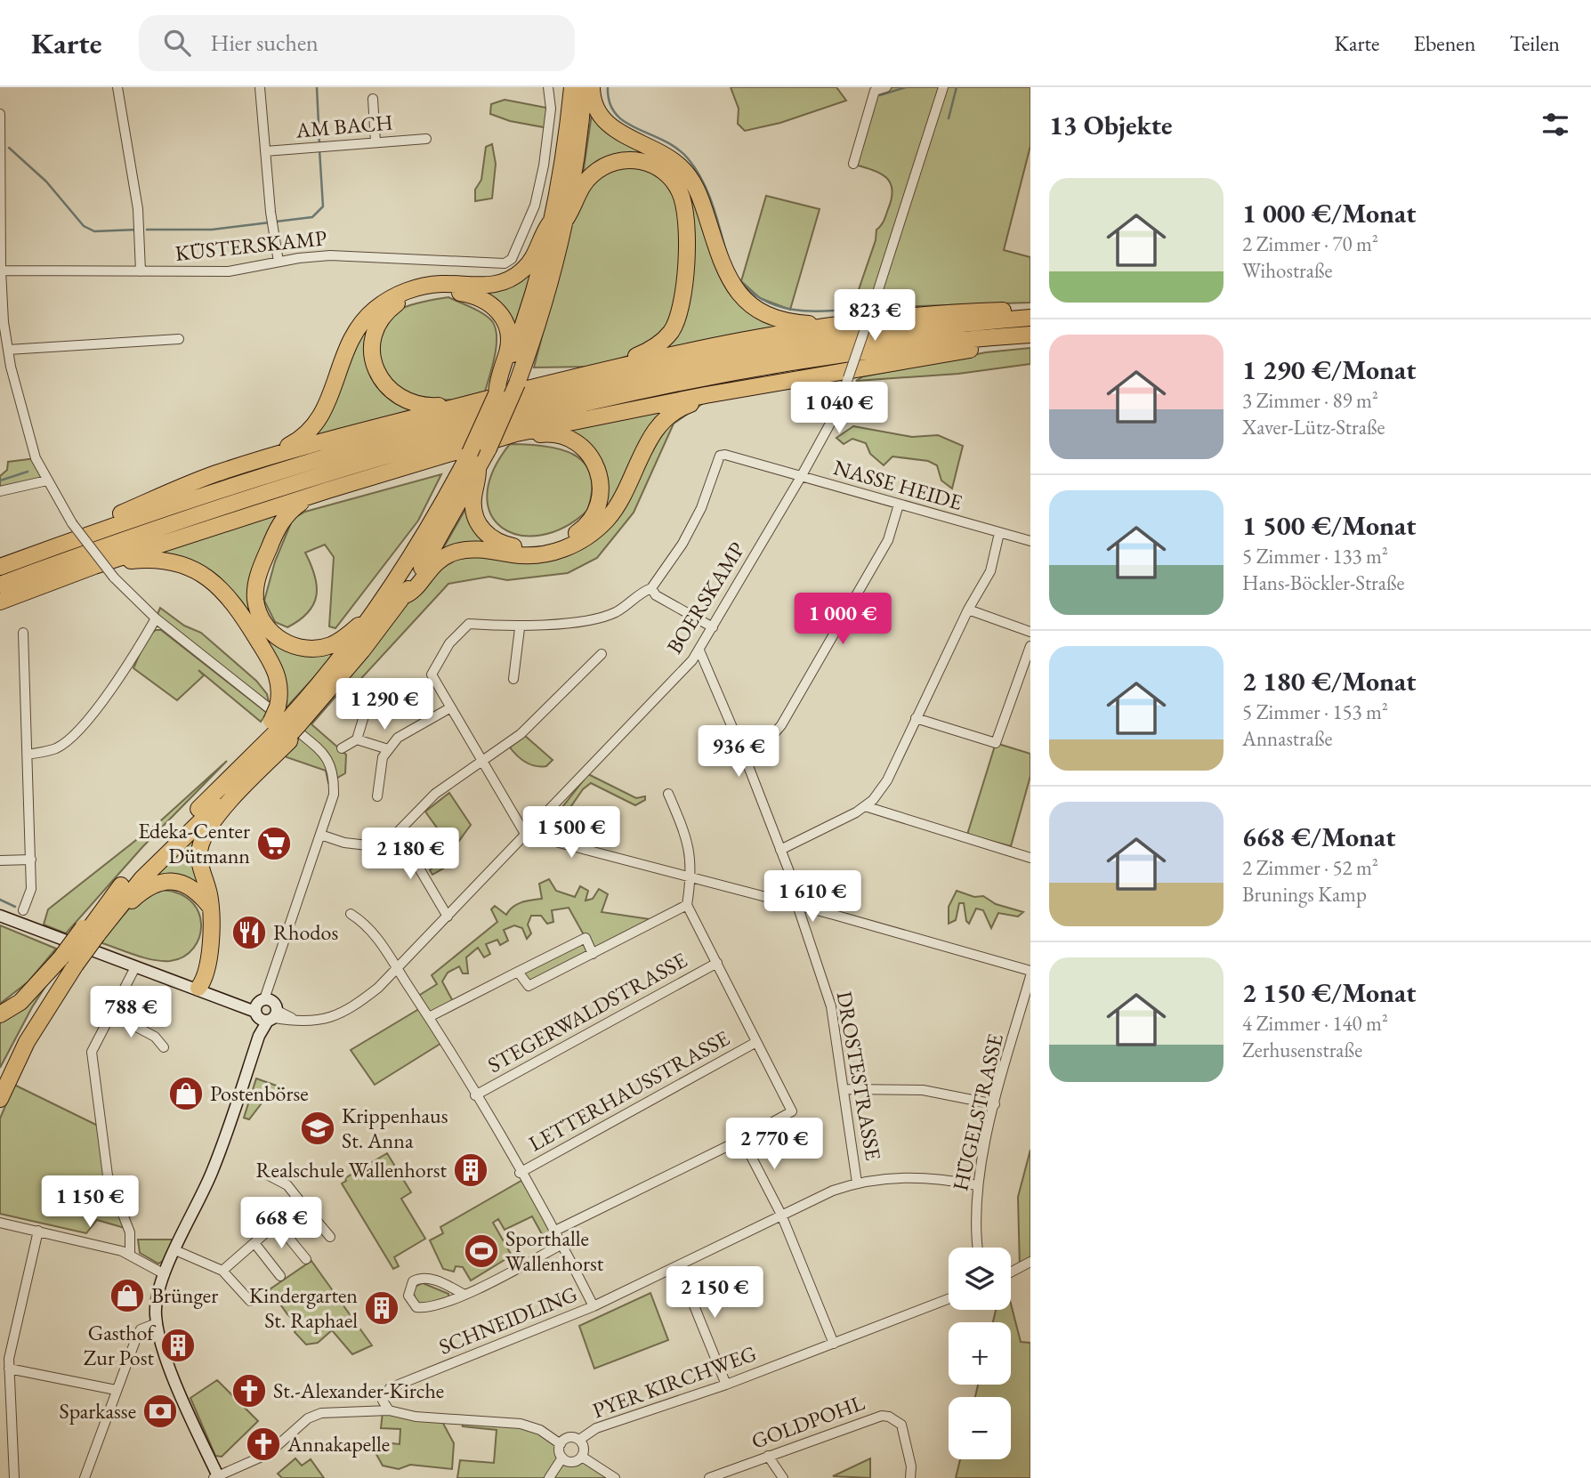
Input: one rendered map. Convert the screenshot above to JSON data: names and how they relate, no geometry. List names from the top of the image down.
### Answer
{
  "streets": {
    "street": [
      "AM BACH",
      "KÜSTERSKAMP",
      "NASSE HEIDE",
      "BOERSKAMP",
      "STEGERWALDSTRASSE",
      "DROSTESTRASSE",
      "LETTERHAUSSTRASSE",
      "HÜGELSTRASSE",
      "SCHNEIDLING",
      "PYER KIRCHWEG",
      "GOLDPOHL"
    ]
  },
  "crossings": [
    ["NASSE HEIDE", "BOERSKAMP"],
    ["BOERSKAMP", "DROSTESTRASSE"],
    ["DROSTESTRASSE", "SCHNEIDLING"],
    ["HÜGELSTRASSE", "SCHNEIDLING"]
  ],
  "places": {
    "supermarket": ["Edeka-Center Dütmann"],
    "restaurant": ["Rhodos"],
    "shop": ["Postenbörse", "Brünger"],
    "school or university": ["Krippenhaus St. Anna"],
    "building": ["Realschule Wallenhorst", "Kindergarten St. Raphael", "Gasthof Zur Post"],
    "sports": ["Sporthalle Wallenhorst"],
    "church": ["St.-Alexander-Kirche", "Annakapelle"],
    "bank": ["Sparkasse"]
  },
  "page": {
    "header": "Karte",
    "search": "Hier suchen",
    "nav": ["Karte", "Ebenen", "Teilen"],
    "heading": "13 Objekte",
    "list": [
      {
        "name": "1 000 €/Monat",
        "note": "2 Zimmer · 70 m² · Wihostraße"
      },
      {
        "name": "1 290 €/Monat",
        "note": "3 Zimmer · 89 m² · Xaver-Lütz-Straße"
      },
      {
        "name": "1 500 €/Monat",
        "note": "5 Zimmer · 133 m² · Hans-Böckler-Straße"
      },
      {
        "name": "2 180 €/Monat",
        "note": "5 Zimmer · 153 m² · Annastraße"
      },
      {
        "name": "668 €/Monat",
        "note": "2 Zimmer · 52 m² · Brunings Kamp"
      },
      {
        "name": "2 150 €/Monat",
        "note": "4 Zimmer · 140 m² · Zerhusenstraße"
      }
    ],
    "price": [
      "823 €",
      "1 040 €",
      "1 000 €",
      "1 290 €",
      "936 €",
      "1 500 €",
      "2 180 €",
      "1 610 €",
      "788 €",
      "2 770 €",
      "1 150 €",
      "668 €",
      "2 150 €"
    ],
    "map_buttons": ["+", "−"]
  }
}
